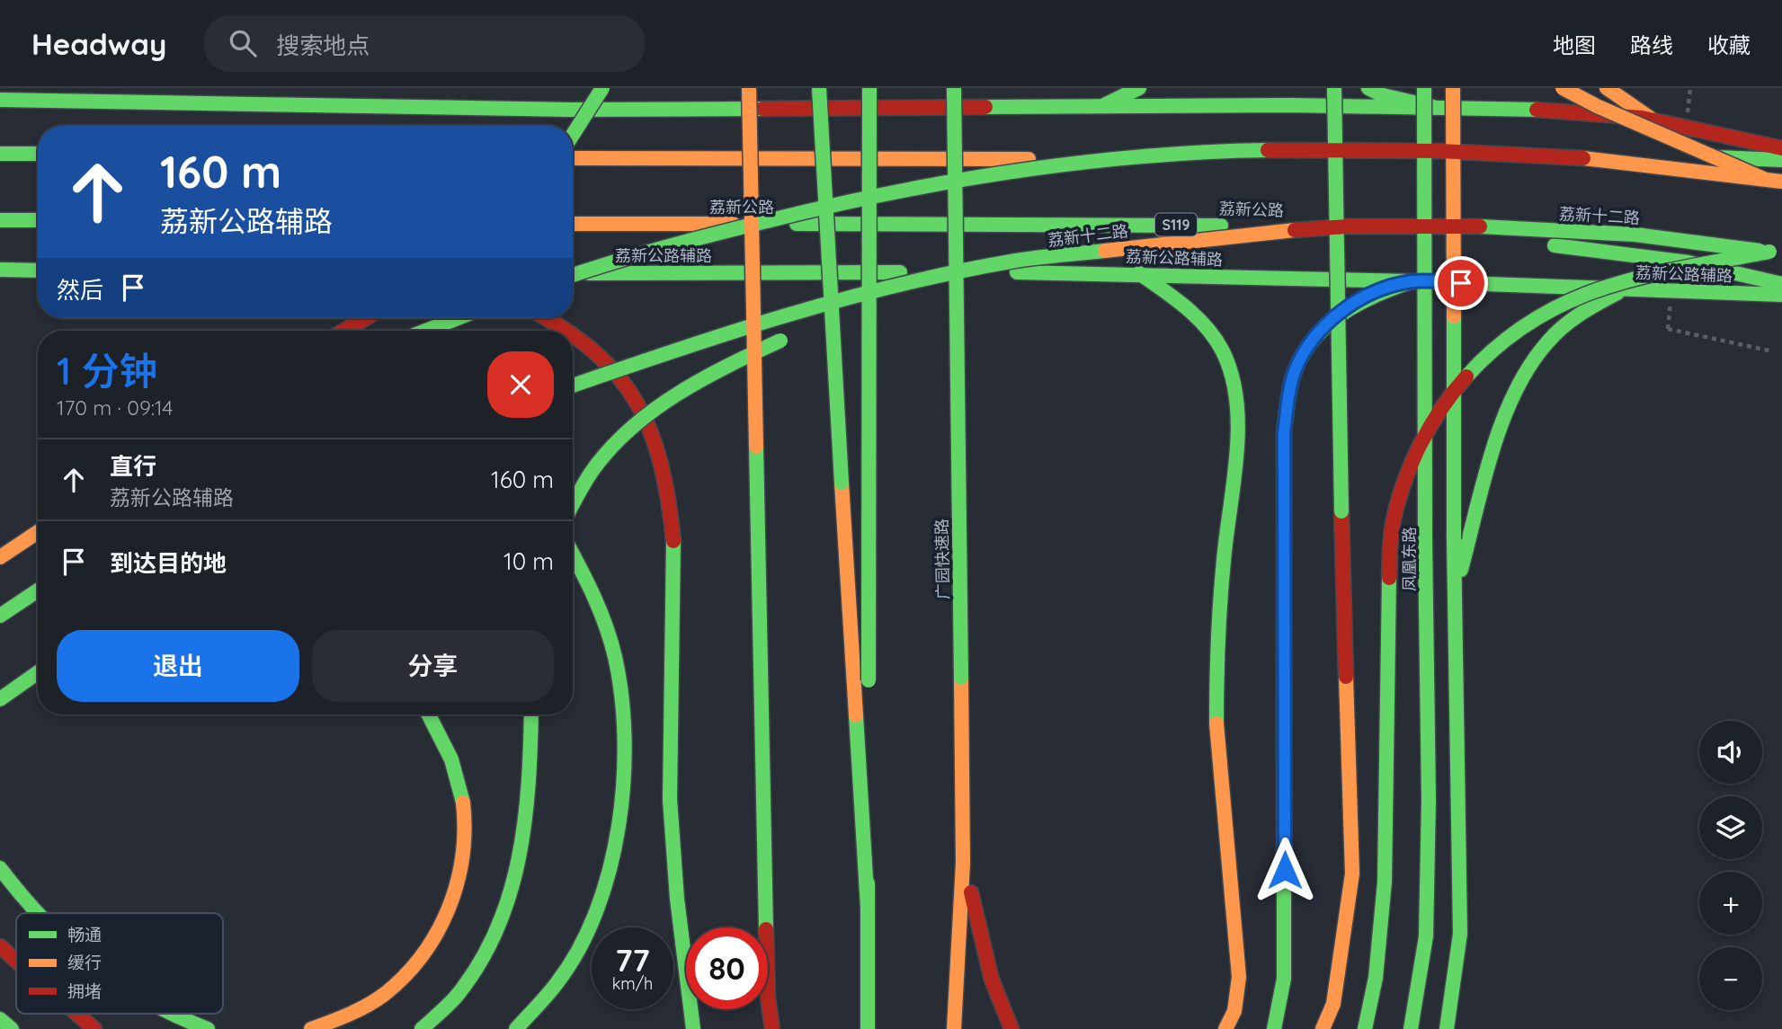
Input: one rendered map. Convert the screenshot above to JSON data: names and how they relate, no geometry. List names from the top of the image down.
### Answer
{
  "streets": {
    "main road": [
      "荔新公路",
      "荔新十二路",
      "S119",
      "荔新公路辅路",
      "广园快速路",
      "凤凰东路"
    ]
  },
  "legend": ["畅通", "缓行", "拥堵"],
  "page": {
    "header": "Headway",
    "search": "搜索地点",
    "nav": ["地图", "路线", "收藏"],
    "turn": ["160 m", "荔新公路辅路"],
    "then": "然后",
    "heading": ["1 分钟", "170 m · 09:14"],
    "list": [
      {
        "name": "直行",
        "note": "荔新公路辅路",
        "value": "160 m"
      },
      {
        "name": "到达目的地",
        "value": "10 m"
      }
    ],
    "buttons": ["退出", "分享"],
    "map_buttons": ["+", "−"],
    "speed": "77 km/h",
    "limit": "80"
  }
}
